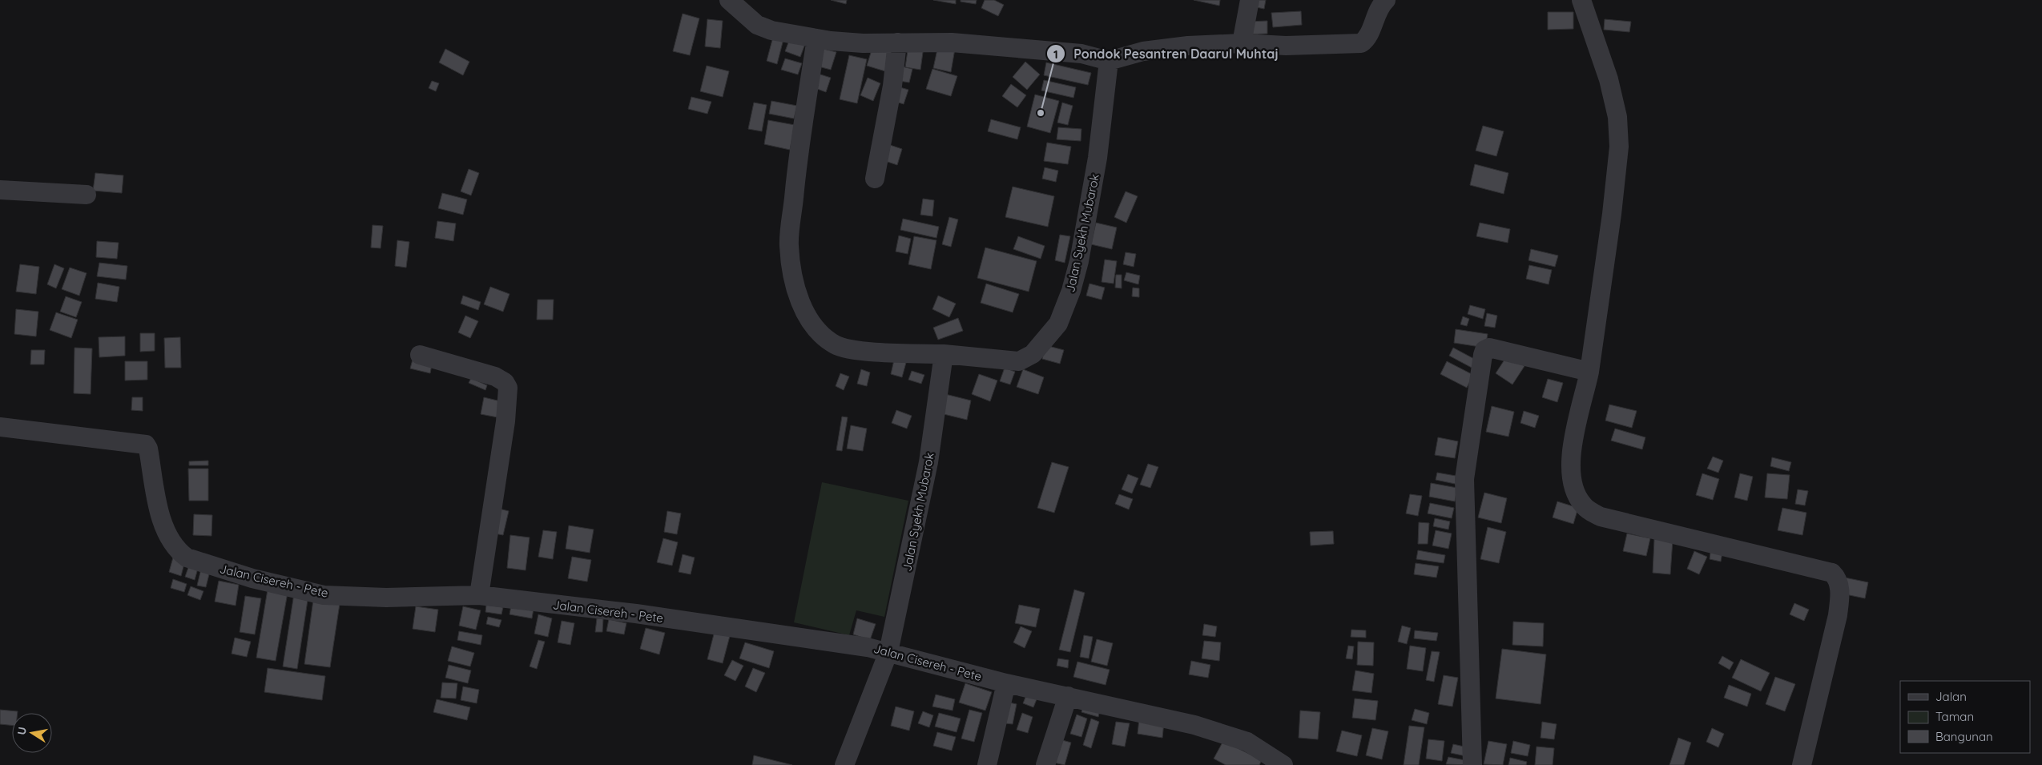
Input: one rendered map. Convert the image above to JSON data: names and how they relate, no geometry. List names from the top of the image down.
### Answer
{
  "streets": {
    "street": ["Jalan Syekh Mubarok", "Jalan Cisereh - Pete"]
  },
  "crossings": [
    ["Jalan Syekh Mubarok", "Jalan Cisereh - Pete"]
  ],
  "places": ["Pondok Pesantren Daarul Muhtaj"],
  "legend": ["Jalan", "Taman", "Bangunan"],
  "north": "left"
}
